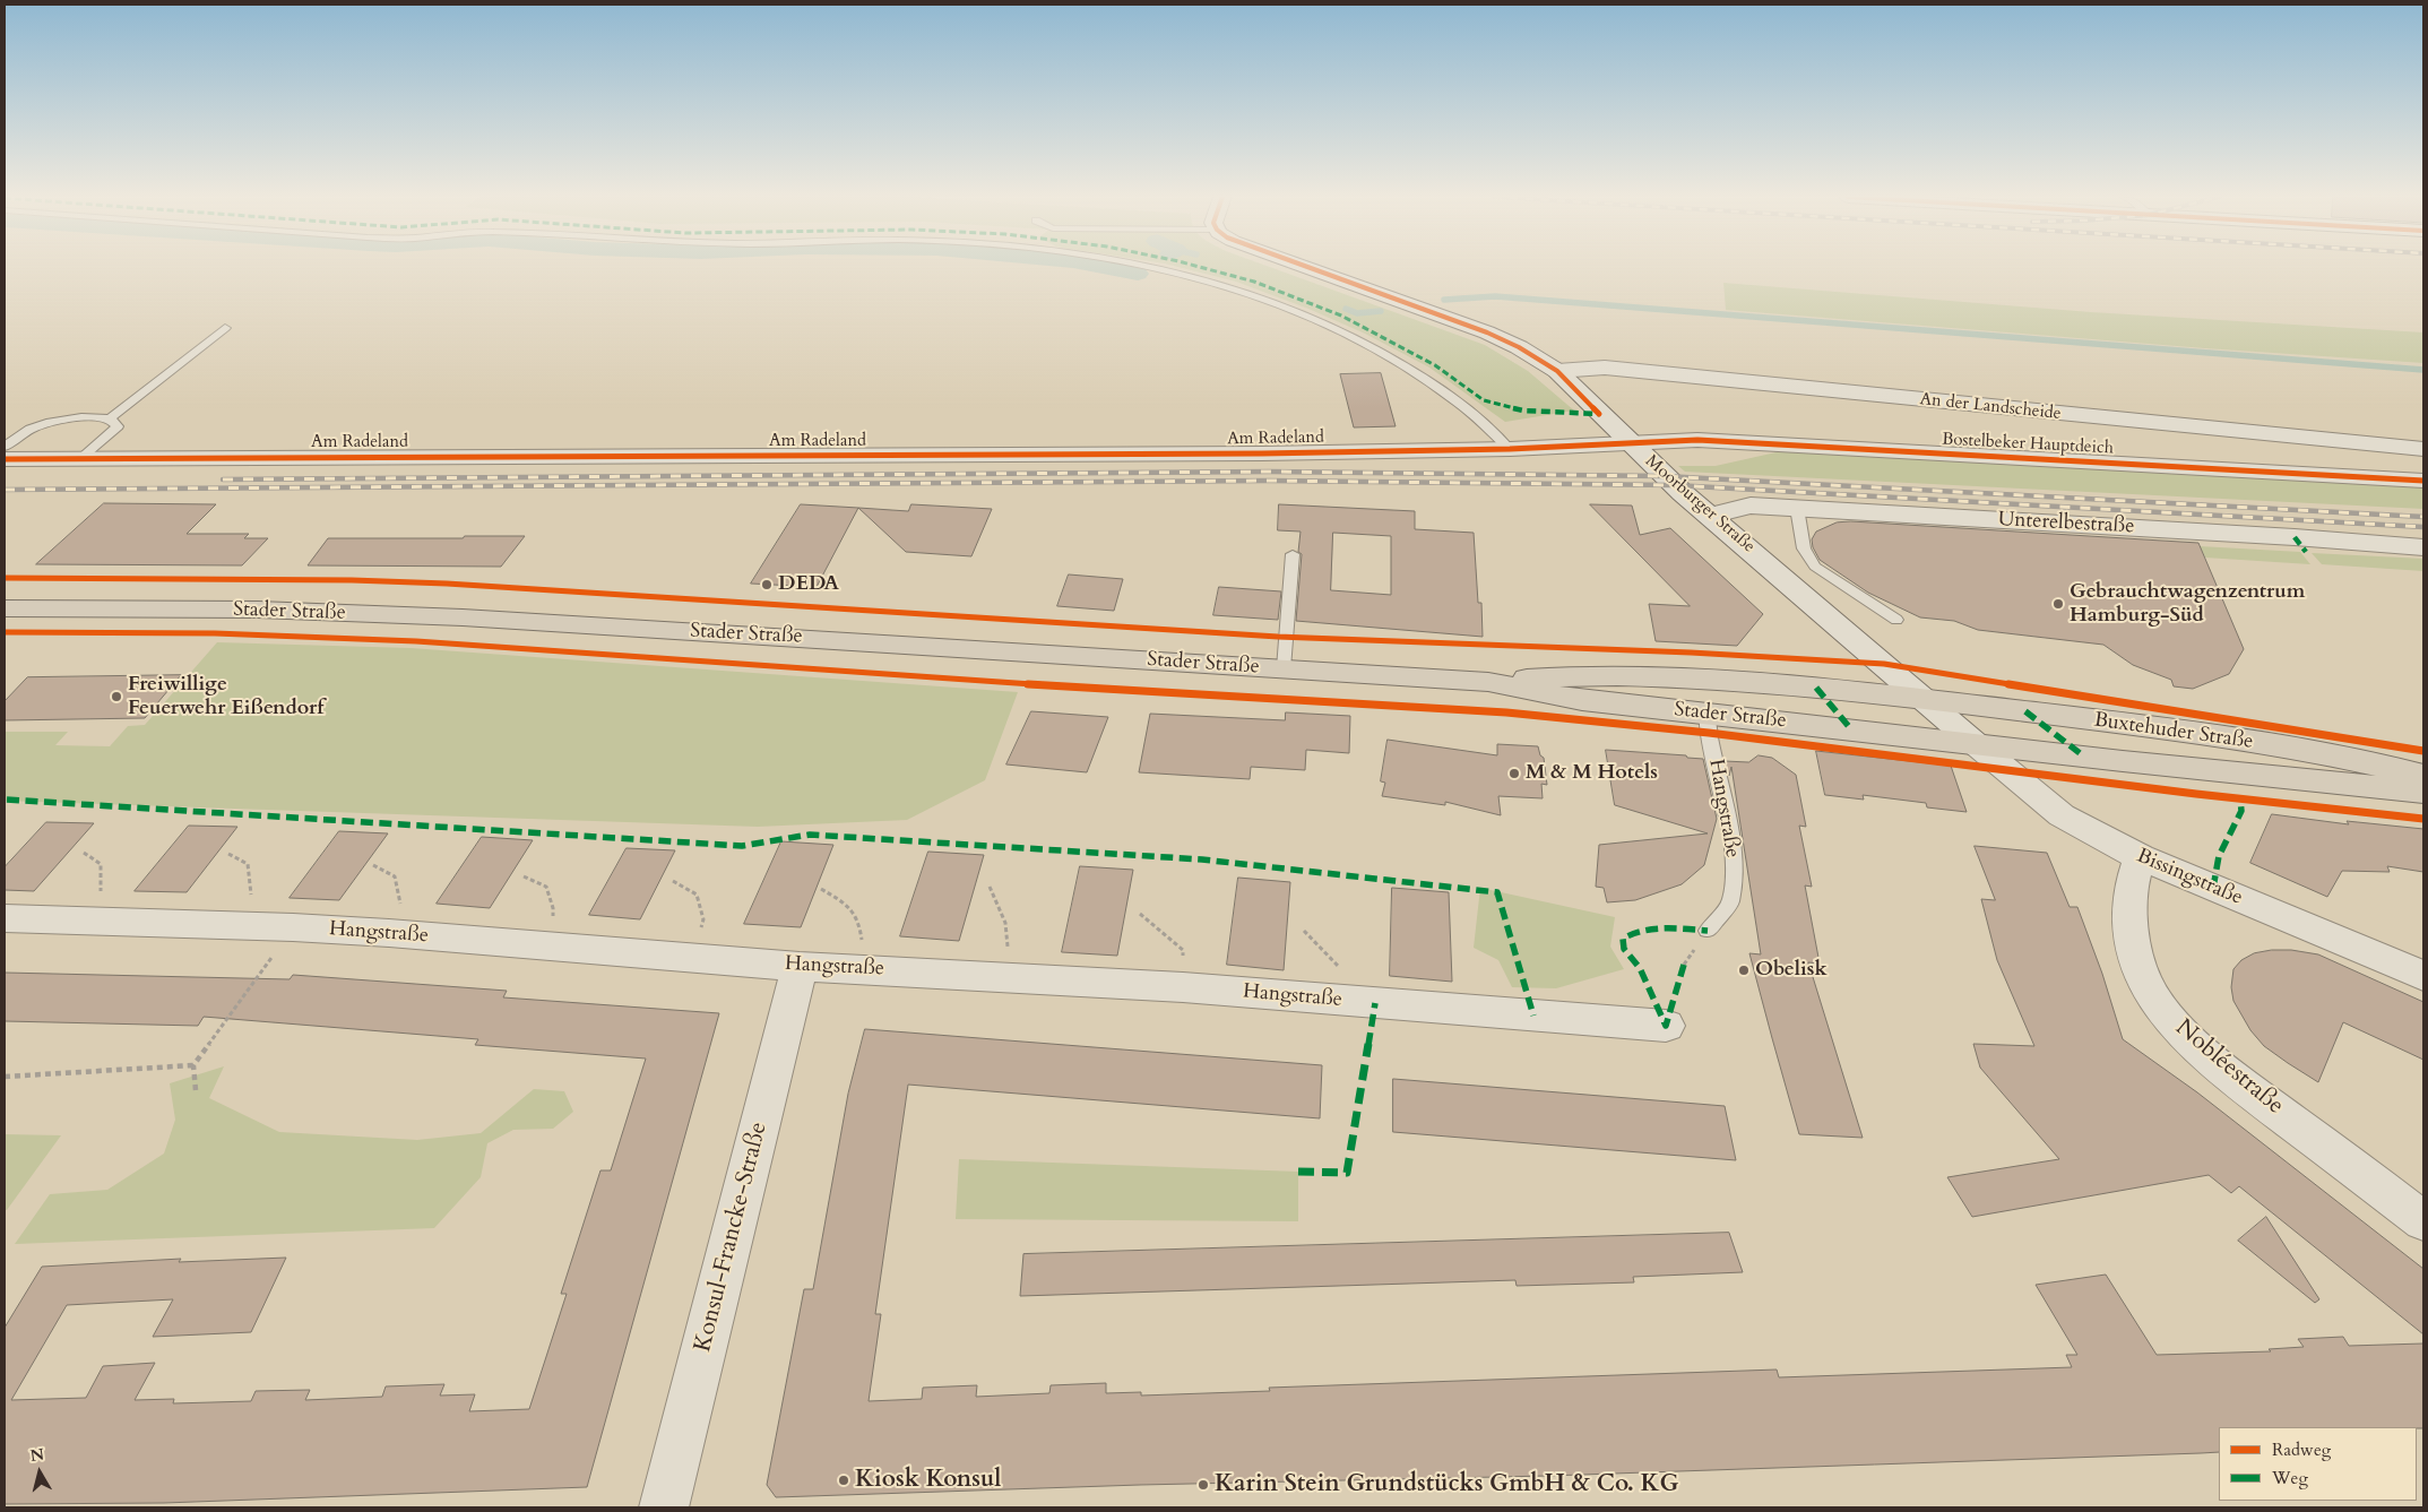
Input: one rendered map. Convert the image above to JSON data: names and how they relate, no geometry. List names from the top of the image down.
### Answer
{
  "streets": {
    "main road": ["Stader Straße", "Buxtehuder Straße"],
    "street": [
      "An der Landscheide",
      "Am Radeland",
      "Bostelbeker Hauptdeich",
      "Moorburger Straße",
      "Unterelbestraße",
      "Hangstraße",
      "Bissingstraße",
      "Nobléestraße",
      "Konsul-Francke-Straße"
    ]
  },
  "crossings": [
    ["An der Landscheide", "Moorburger Straße"],
    ["Am Radeland", "Bostelbeker Hauptdeich"],
    ["Am Radeland", "Moorburger Straße"],
    ["Bostelbeker Hauptdeich", "Moorburger Straße"],
    ["Moorburger Straße", "Unterelbestraße"],
    ["Moorburger Straße", "Stader Straße"],
    ["Moorburger Straße", "Buxtehuder Straße"],
    ["Moorburger Straße", "Bissingstraße"],
    ["Stader Straße", "Buxtehuder Straße"],
    ["Stader Straße", "Hangstraße"],
    ["Stader Straße", "Bissingstraße"],
    ["Buxtehuder Straße", "Bissingstraße"],
    ["Hangstraße", "Konsul-Francke-Straße"],
    ["Bissingstraße", "Nobléestraße"]
  ],
  "places": [
    "DEDA",
    "Gebrauchtwagenzentrum Hamburg-Süd",
    "Freiwillige Feuerwehr Eißendorf",
    "M & M Hotels",
    "Obelisk",
    "Kiosk Konsul",
    "Karin Stein Grundstücks GmbH & Co. KG"
  ],
  "legend": ["Radweg", "Weg"],
  "north": "top"
}
